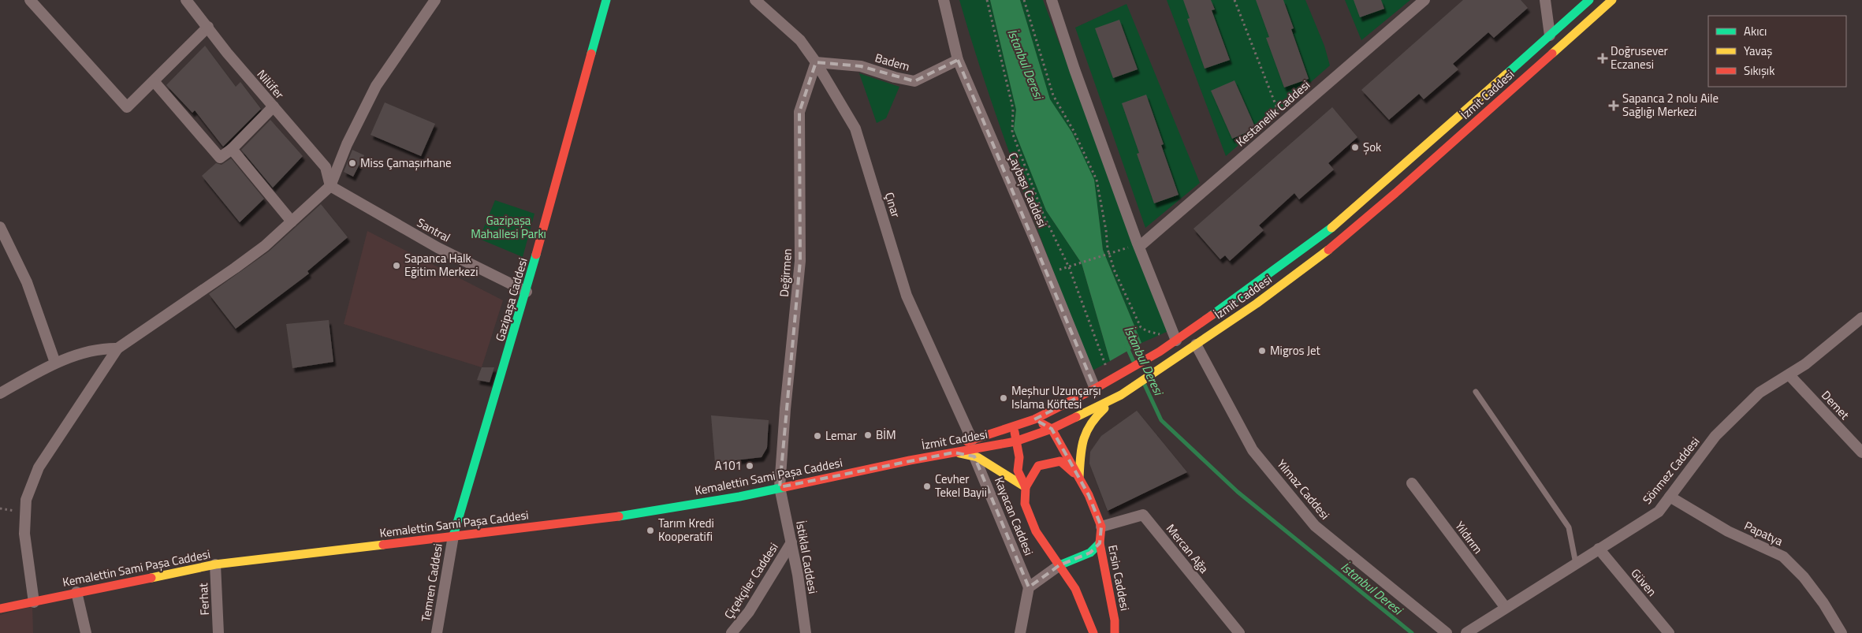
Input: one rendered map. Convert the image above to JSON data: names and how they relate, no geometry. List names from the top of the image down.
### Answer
{
  "streets": {
    "main road": [
      "İzmit Caddesi",
      "Gazipaşa Caddesi",
      "Kemalettin Sami Paşa Caddesi",
      "Ersin Caddesi"
    ],
    "street": [
      "Badem",
      "Nilüfer",
      "Kestanelik Caddesi",
      "Çaybaşı Caddesi",
      "Çınar",
      "Santral",
      "Değirmen",
      "Demet",
      "Sönmez Caddesi",
      "Yılmaz Caddesi",
      "Kayacan Caddesi",
      "Papatya",
      "Yıldırım",
      "Mercan Ağa",
      "İstiklal Caddesi",
      "Çiçekçiler Caddesi",
      "Temren Caddesi",
      "Güven",
      "Ferhat"
    ]
  },
  "crossings": [
    ["Badem", "Çaybaşı Caddesi"],
    ["Badem", "Çınar"],
    ["Badem", "Değirmen"],
    ["Nilüfer", "Santral"],
    ["İzmit Caddesi", "Çaybaşı Caddesi"],
    ["İzmit Caddesi", "Çınar"],
    ["İzmit Caddesi", "Kemalettin Sami Paşa Caddesi"],
    ["İzmit Caddesi", "Yılmaz Caddesi"],
    ["Çınar", "Değirmen"],
    ["Santral", "Gazipaşa Caddesi"],
    ["Değirmen", "Kemalettin Sami Paşa Caddesi"],
    ["Değirmen", "İstiklal Caddesi"],
    ["Gazipaşa Caddesi", "Kemalettin Sami Paşa Caddesi"],
    ["Gazipaşa Caddesi", "Temren Caddesi"],
    ["Demet", "Sönmez Caddesi"],
    ["Sönmez Caddesi", "Papatya"],
    ["Sönmez Caddesi", "Yıldırım"],
    ["Sönmez Caddesi", "Güven"],
    ["Kemalettin Sami Paşa Caddesi", "İstiklal Caddesi"],
    ["Kemalettin Sami Paşa Caddesi", "Temren Caddesi"],
    ["Kemalettin Sami Paşa Caddesi", "Ferhat"],
    ["Mercan Ağa", "Ersin Caddesi"],
    ["İstiklal Caddesi", "Çiçekçiler Caddesi"]
  ],
  "water": ["İstanbul Deresi"],
  "parks": ["Gazipaşa Mahallesi Parkı"],
  "places": {
    "health": ["Doğrusever Eczanesi", "Sapanca 2 nolu Aile Sağlığı Merkezi"],
    "other": [
      "Şok",
      "Miss Çamaşırhane",
      "Sapanca Halk Eğitim Merkezi",
      "Migros Jet",
      "Meşhur Uzunçarşı Islama Köftesi",
      "BİM",
      "Lemar",
      "A101",
      "Cevher Tekel Bayii",
      "Tarım Kredi Kooperatifi"
    ]
  },
  "legend": ["Akıcı", "Yavaş", "Sıkışık"]
}
